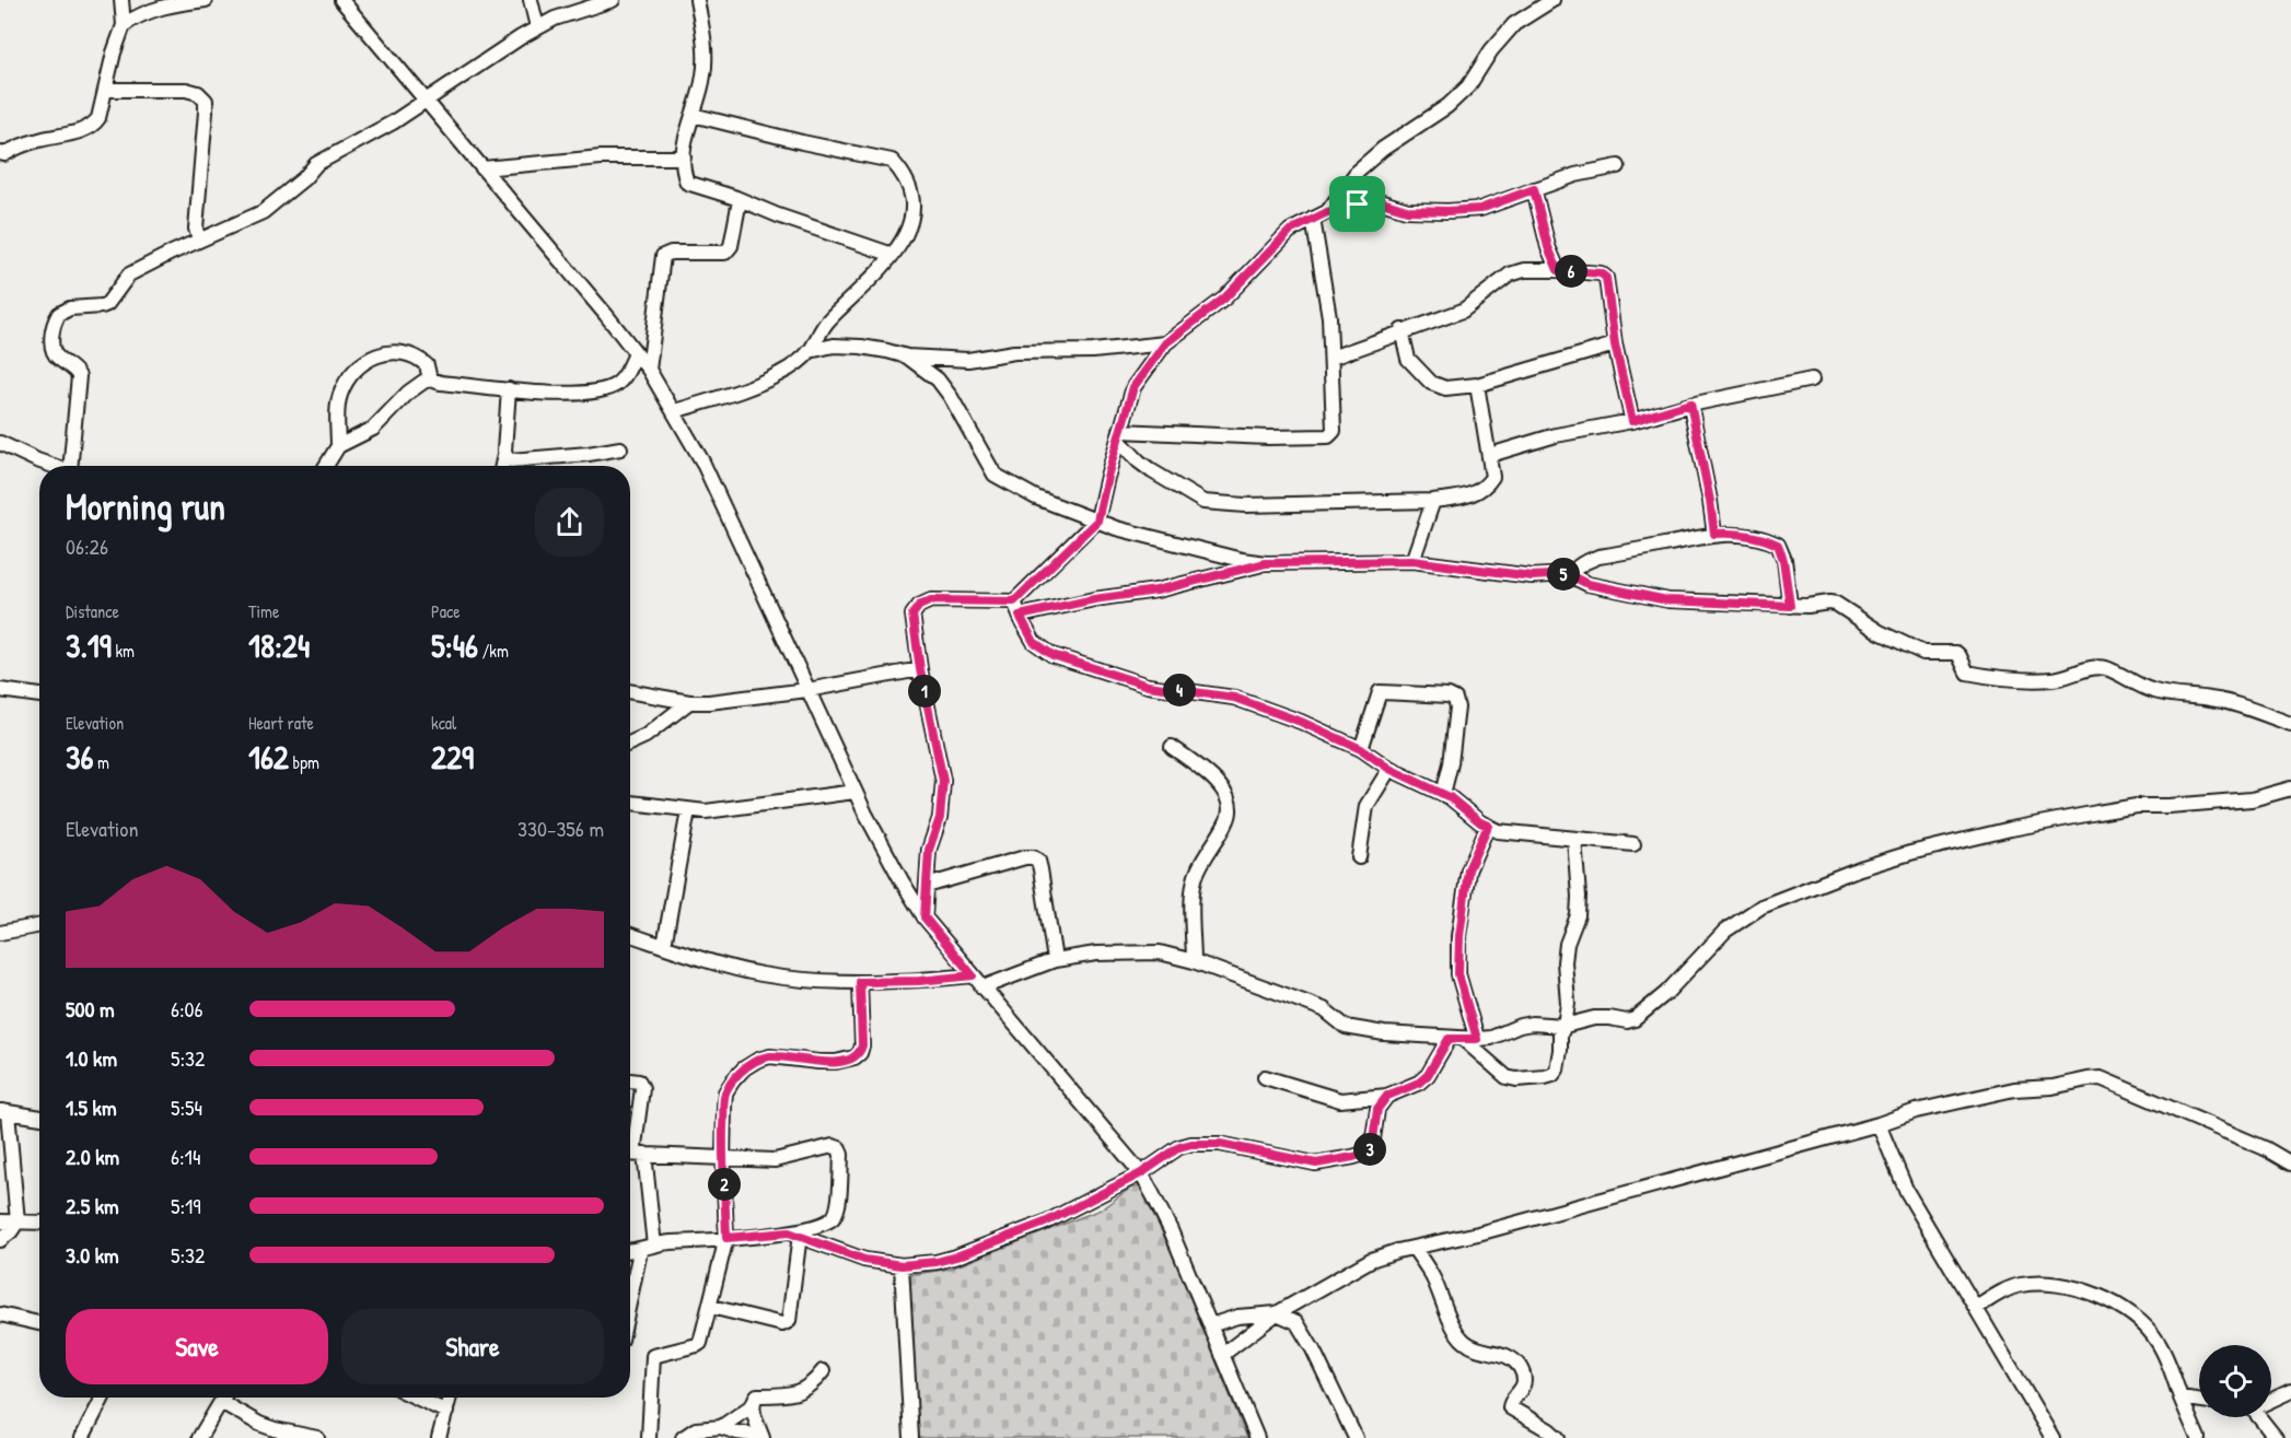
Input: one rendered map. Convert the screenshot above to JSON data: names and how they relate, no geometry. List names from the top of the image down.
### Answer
{
  "page": {
    "pins": [
      "6",
      "5",
      "4",
      "1",
      "3",
      "2"
    ],
    "heading": ["Morning run", "06:26"],
    "stats": [
      ["Distance", "3.19 km"],
      ["Time", "18:24"],
      ["Pace", "5:46 /km"],
      ["Elevation", "36 m"],
      ["Heart rate", "162 bpm"],
      ["kcal", "229"]
    ],
    "chart": ["Elevation", "330–356 m"],
    "list": [
      {
        "name": "500 m",
        "note": "6:06"
      },
      {
        "name": "1.0 km",
        "note": "5:32"
      },
      {
        "name": "1.5 km",
        "note": "5:54"
      },
      {
        "name": "2.0 km",
        "note": "6:14"
      },
      {
        "name": "2.5 km",
        "note": "5:19"
      },
      {
        "name": "3.0 km",
        "note": "5:32"
      }
    ],
    "buttons": ["Save", "Share"]
  }
}
